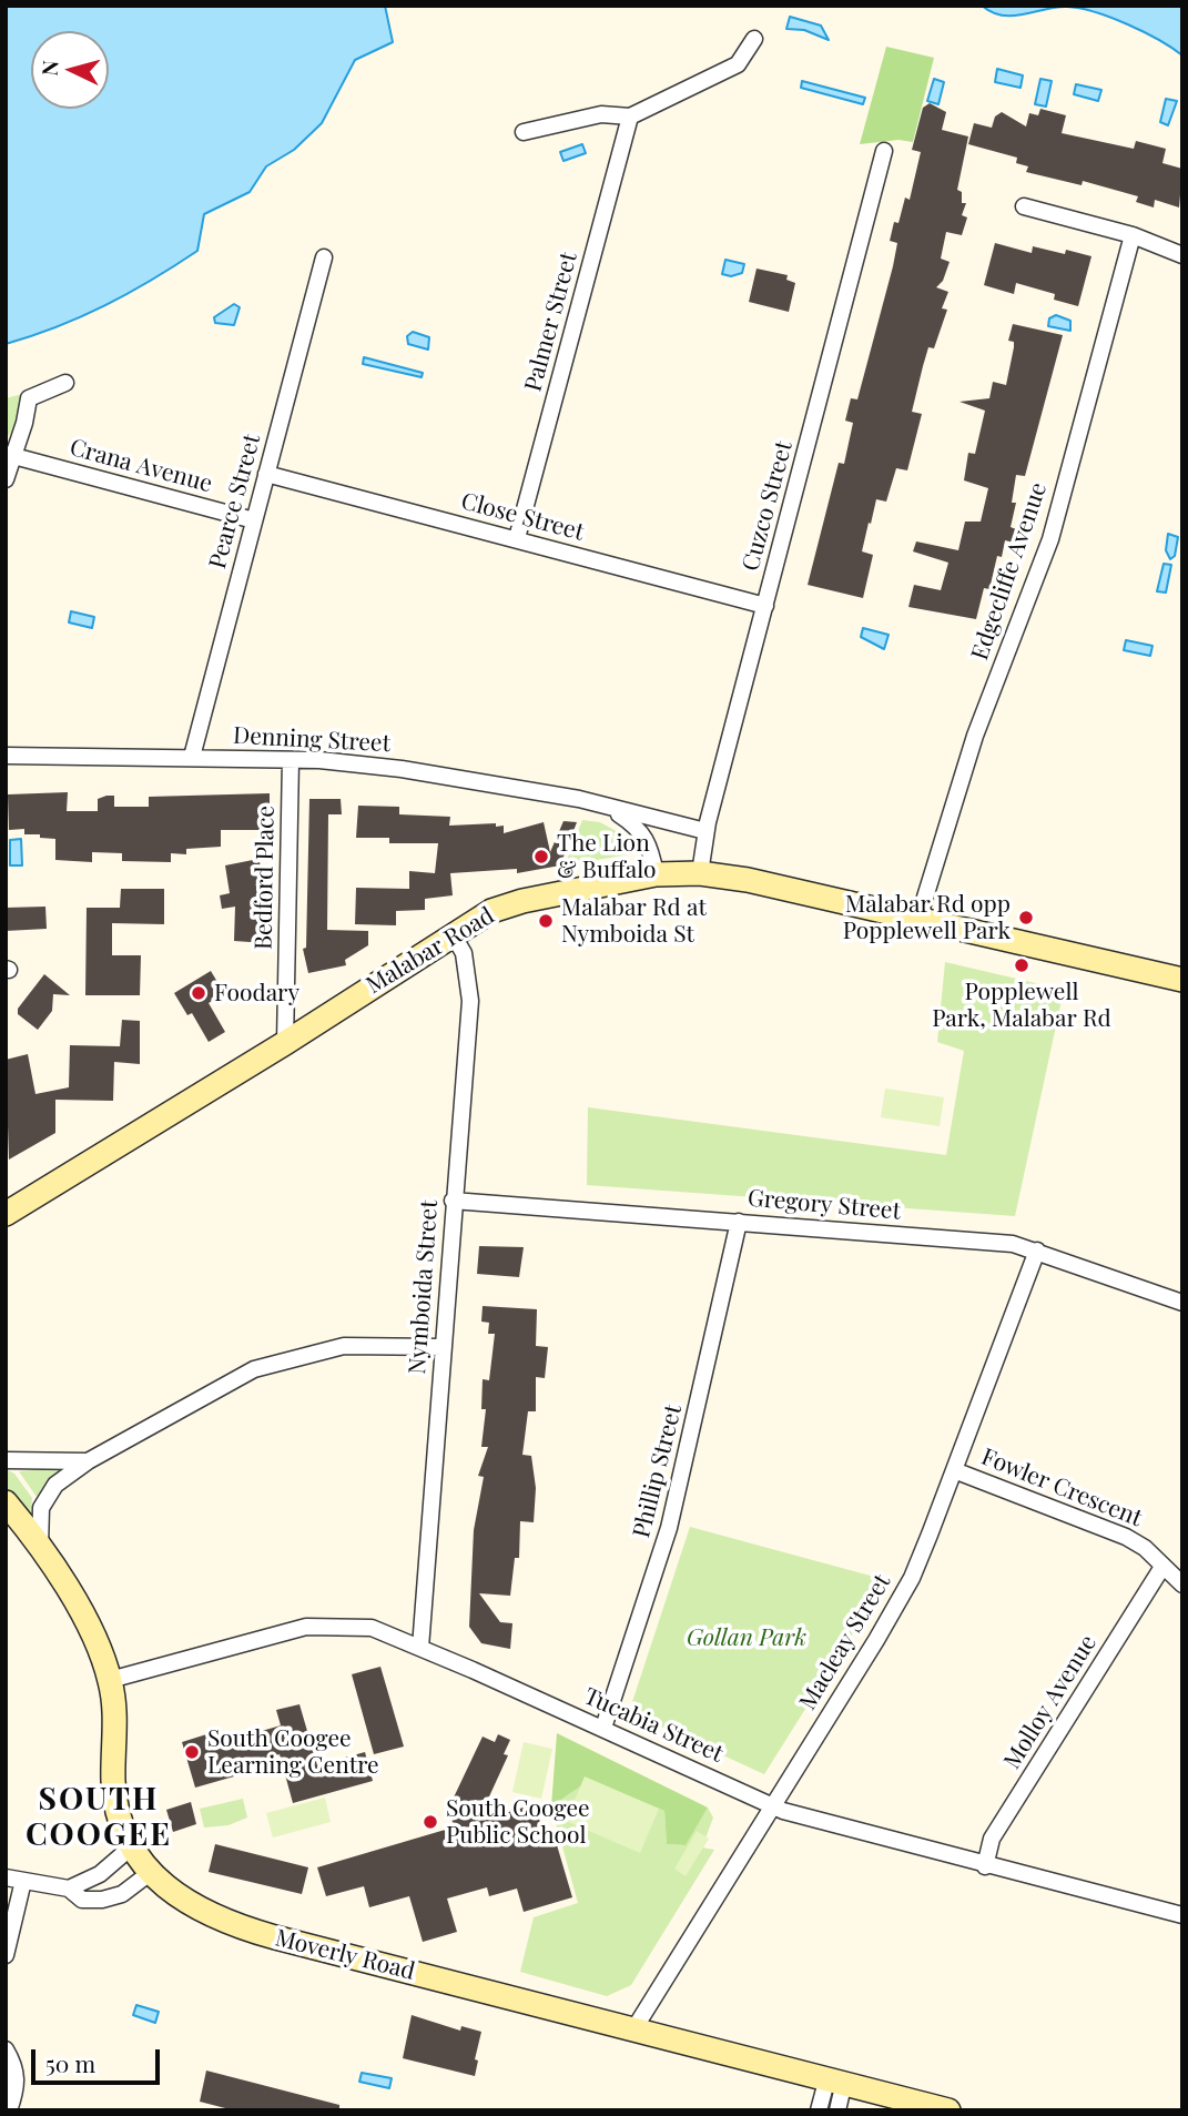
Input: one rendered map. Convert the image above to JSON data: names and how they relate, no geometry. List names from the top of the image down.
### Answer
{
  "streets": {
    "main road": ["Malabar Road", "Moverly Road"],
    "street": [
      "Palmer Street",
      "Crana Avenue",
      "Pearce Street",
      "Cuzco Street",
      "Close Street",
      "Edgecliffe Avenue",
      "Denning Street",
      "Bedford Place",
      "Gregory Street",
      "Nymboida Street",
      "Phillip Street",
      "Fowler Crescent",
      "Macleay Street",
      "Molloy Avenue",
      "Tucabia Street"
    ]
  },
  "crossings": [
    ["Palmer Street", "Close Street"],
    ["Crana Avenue", "Pearce Street"],
    ["Pearce Street", "Close Street"],
    ["Pearce Street", "Denning Street"],
    ["Cuzco Street", "Close Street"],
    ["Cuzco Street", "Denning Street"],
    ["Cuzco Street", "Malabar Road"],
    ["Edgecliffe Avenue", "Malabar Road"],
    ["Denning Street", "Bedford Place"],
    ["Denning Street", "Malabar Road"],
    ["Bedford Place", "Malabar Road"],
    ["Malabar Road", "Nymboida Street"],
    ["Gregory Street", "Nymboida Street"],
    ["Gregory Street", "Phillip Street"],
    ["Gregory Street", "Macleay Street"],
    ["Nymboida Street", "Tucabia Street"],
    ["Phillip Street", "Tucabia Street"],
    ["Fowler Crescent", "Macleay Street"],
    ["Fowler Crescent", "Molloy Avenue"],
    ["Macleay Street", "Tucabia Street"],
    ["Macleay Street", "Moverly Road"],
    ["Molloy Avenue", "Tucabia Street"],
    ["Tucabia Street", "Moverly Road"]
  ],
  "districts": ["SOUTH COOGEE"],
  "parks": ["Gollan Park"],
  "places": [
    "The Lion & Buffalo",
    "Malabar Rd opp Popplewell Park",
    "Malabar Rd at Nymboida St",
    "Popplewell Park, Malabar Rd",
    "Foodary",
    "South Coogee Learning Centre",
    "South Coogee Public School"
  ],
  "scale_bar": "50 m",
  "north": "left"
}
